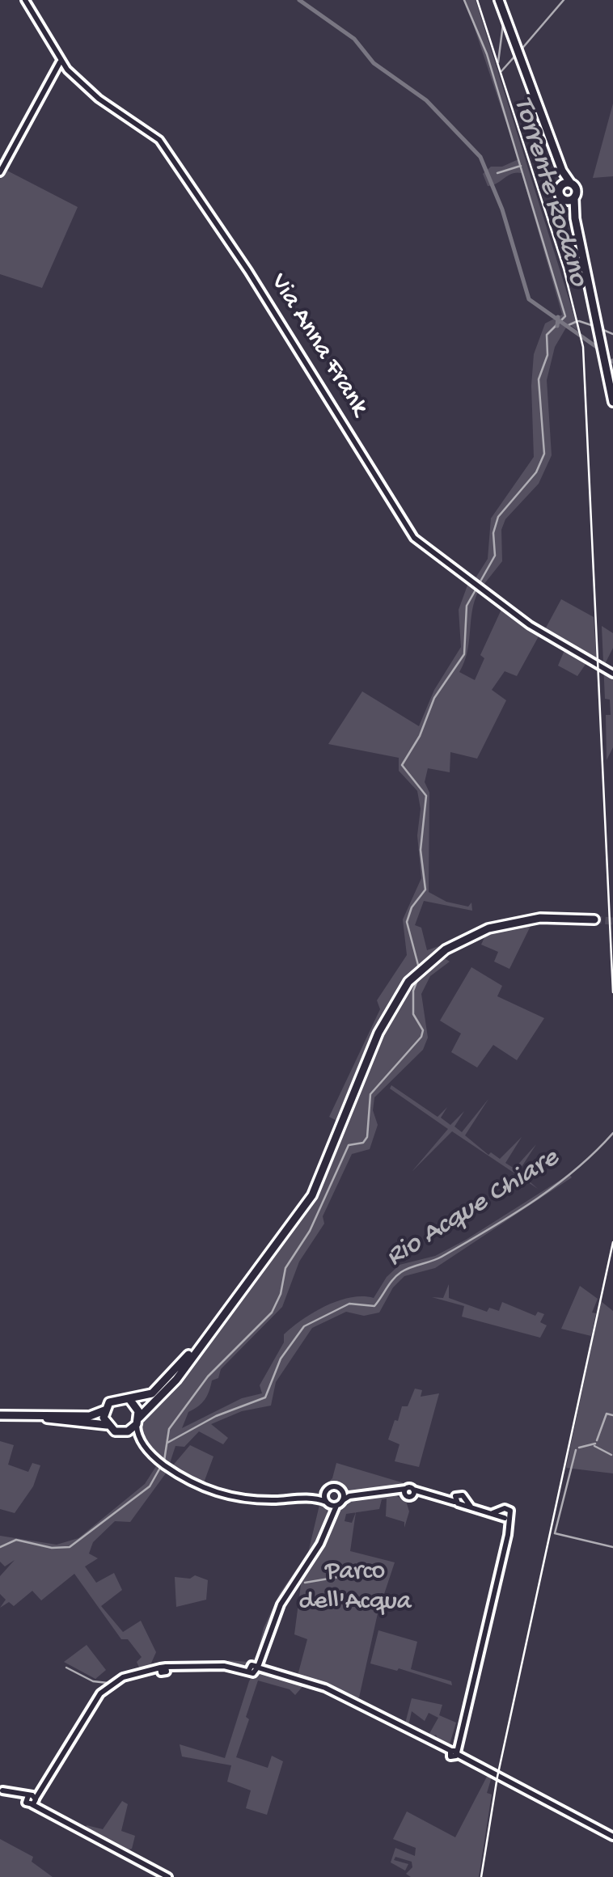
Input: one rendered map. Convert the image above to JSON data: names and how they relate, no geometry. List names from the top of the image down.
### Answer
{
  "streets": {
    "street": ["Via Anna Frank"]
  },
  "water": ["Torrente Rodano", "Rio Acque Chiare"],
  "parks": ["Parco dell'Acqua"]
}
